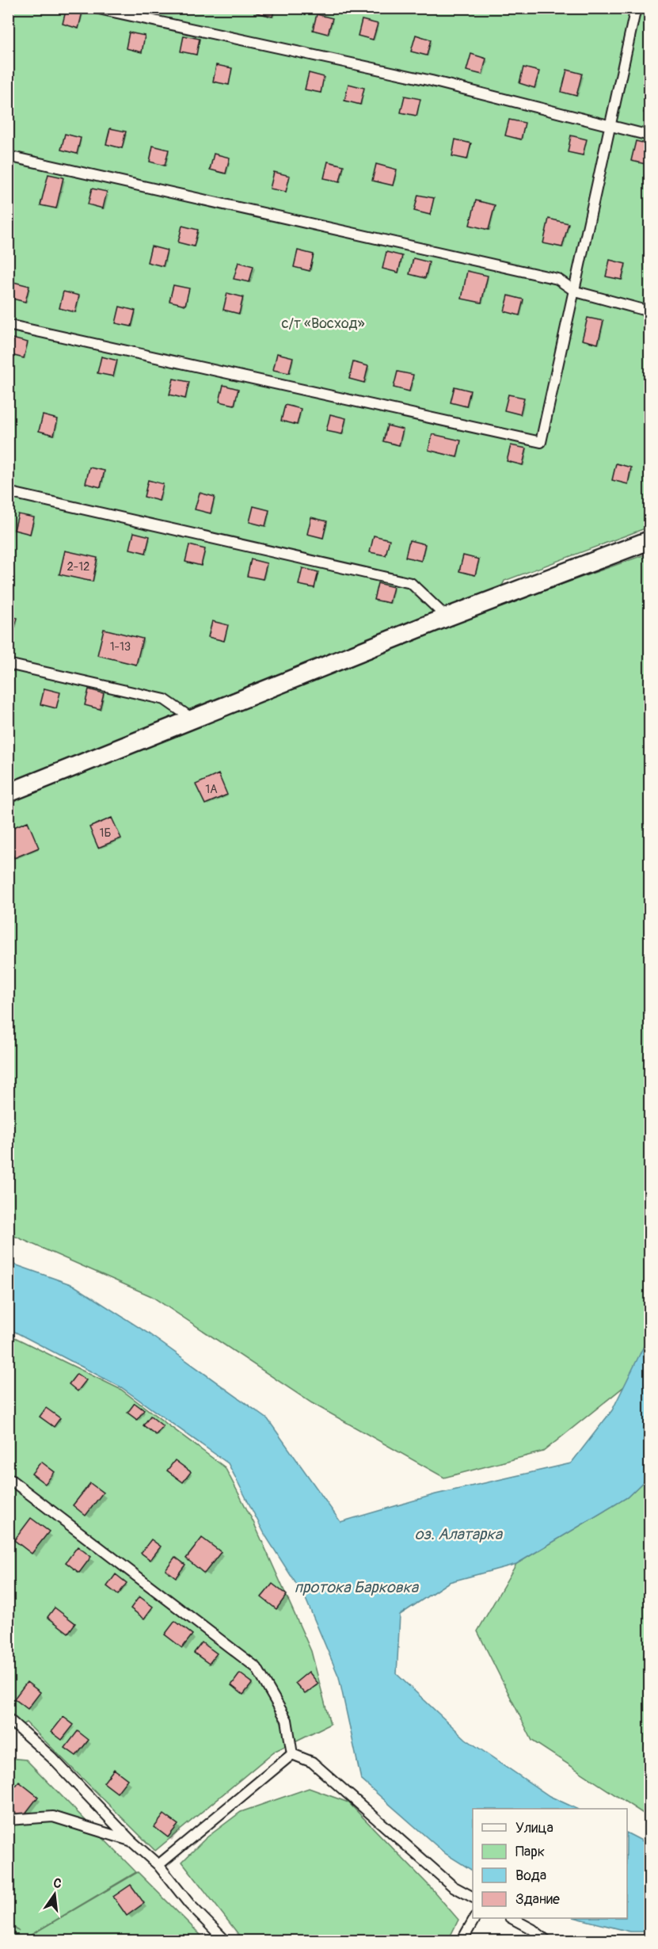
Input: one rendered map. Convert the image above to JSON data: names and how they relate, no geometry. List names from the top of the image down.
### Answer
{
  "water": ["оз. Алатарка", "протока Барковка"],
  "parks": ["с/т «Восход»"],
  "house_numbers": [
    "2-12",
    "1-13",
    "1А",
    "1Б"
  ],
  "legend": [
    "Улица",
    "Парк",
    "Вода",
    "Здание"
  ],
  "north": "top"
}
